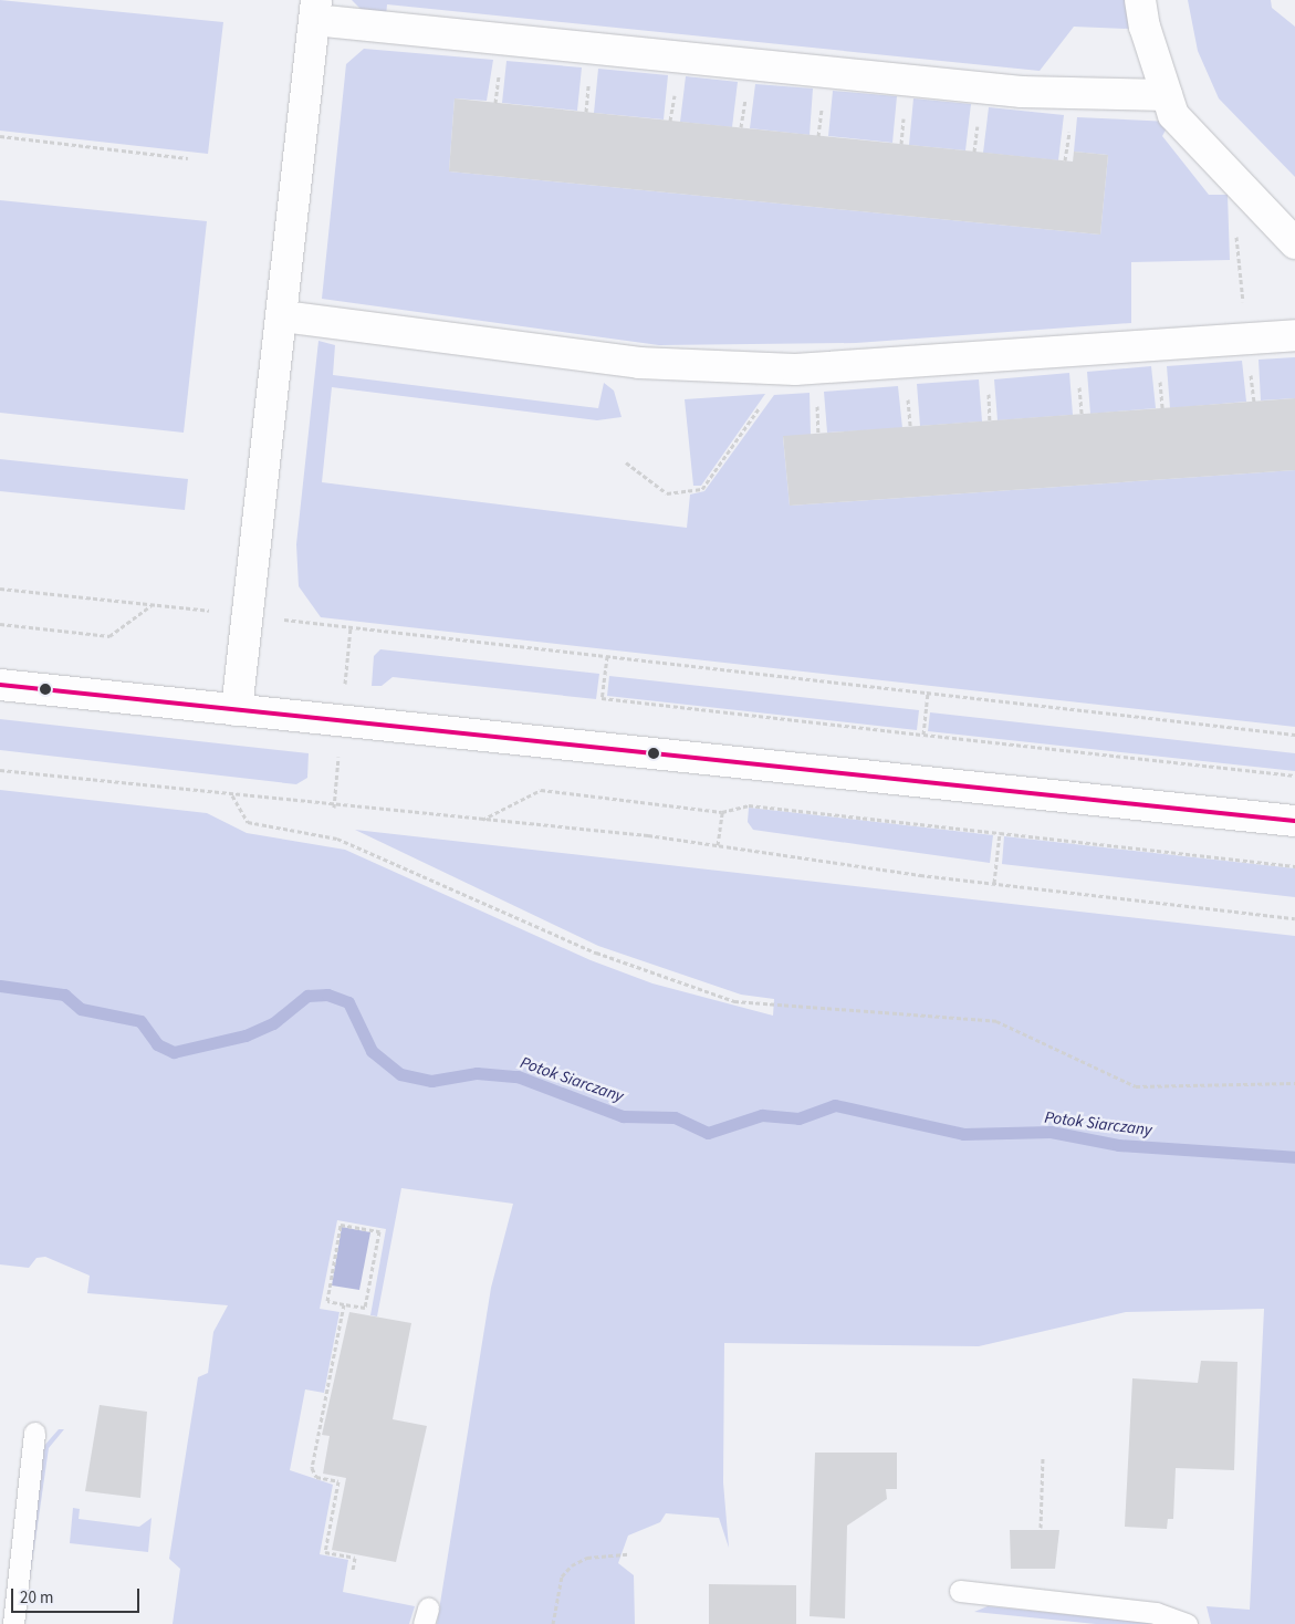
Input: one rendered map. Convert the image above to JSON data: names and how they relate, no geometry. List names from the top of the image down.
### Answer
{
  "water": ["Potok Siarczany"],
  "scale_bar": "20 m"
}
